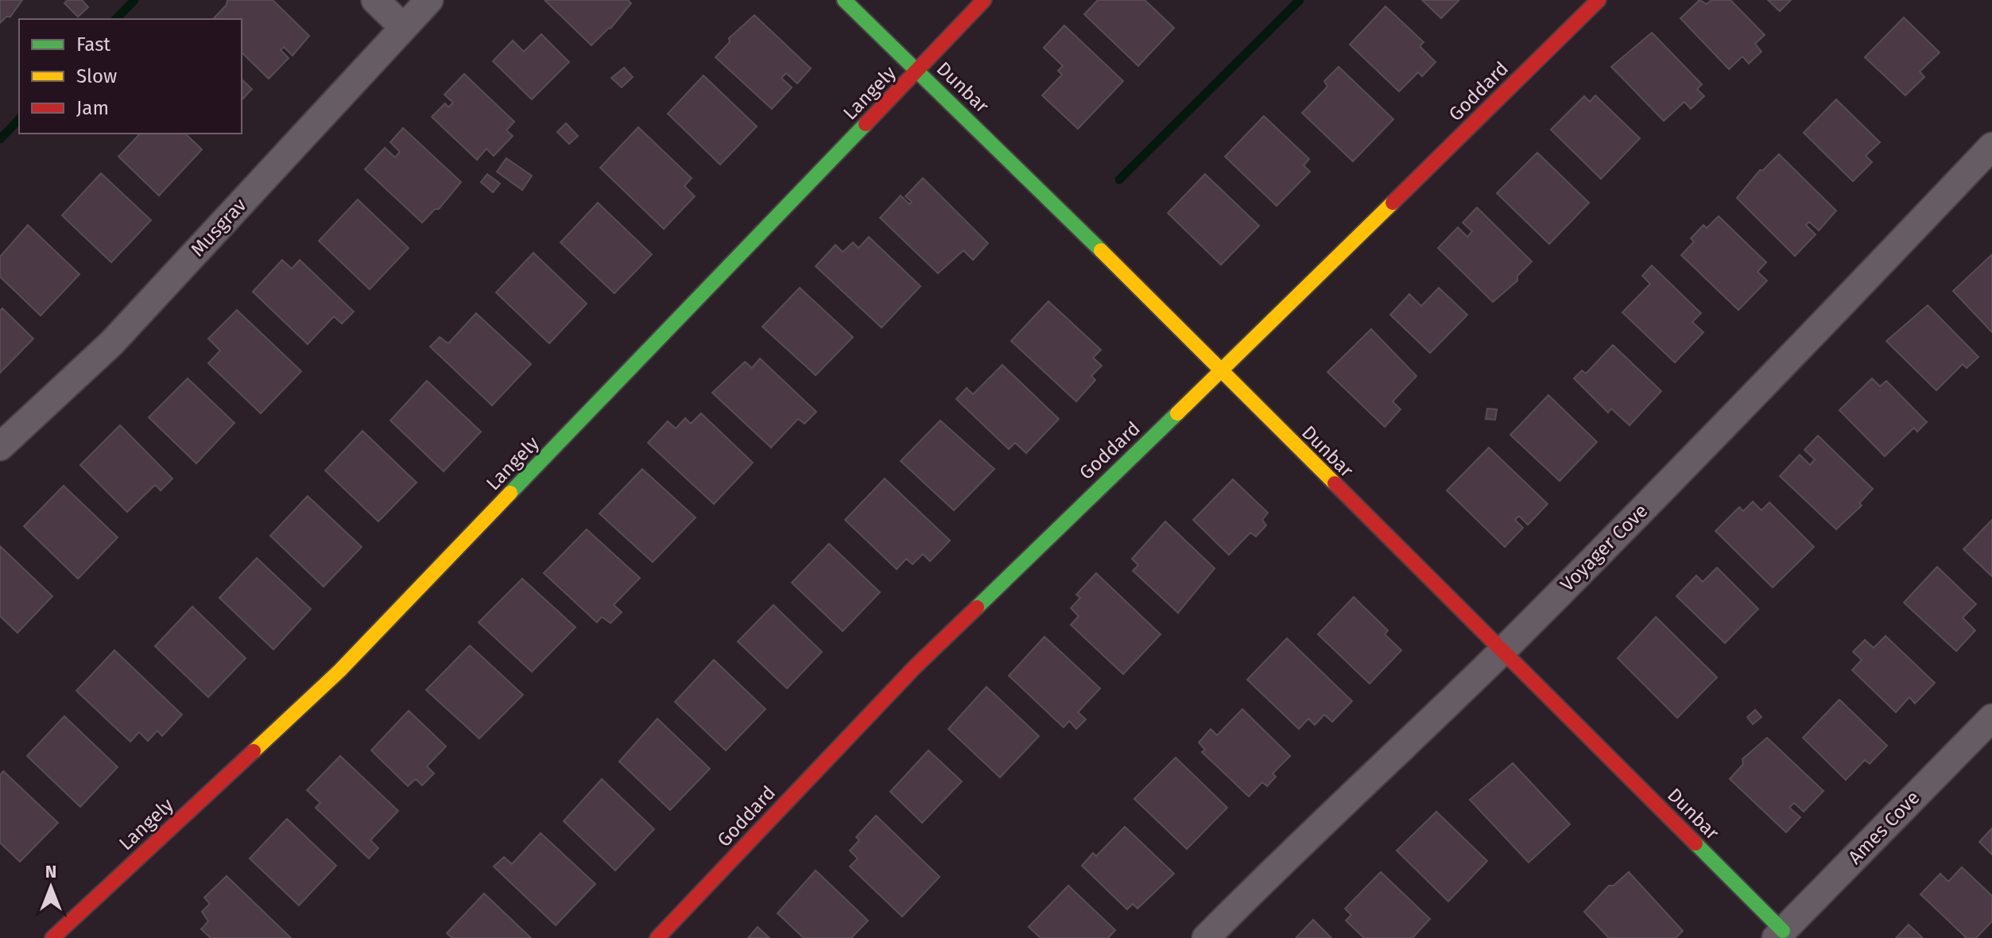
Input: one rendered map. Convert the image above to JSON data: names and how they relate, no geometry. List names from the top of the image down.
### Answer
{
  "streets": {
    "street": [
      "Dunbar",
      "Goddard",
      "Langely",
      "Musgrav",
      "Voyager Cove",
      "Ames Cove"
    ]
  },
  "crossings": [
    ["Dunbar", "Goddard"],
    ["Dunbar", "Langely"],
    ["Dunbar", "Voyager Cove"],
    ["Dunbar", "Ames Cove"]
  ],
  "legend": ["Fast", "Slow", "Jam"],
  "north": "top"
}
